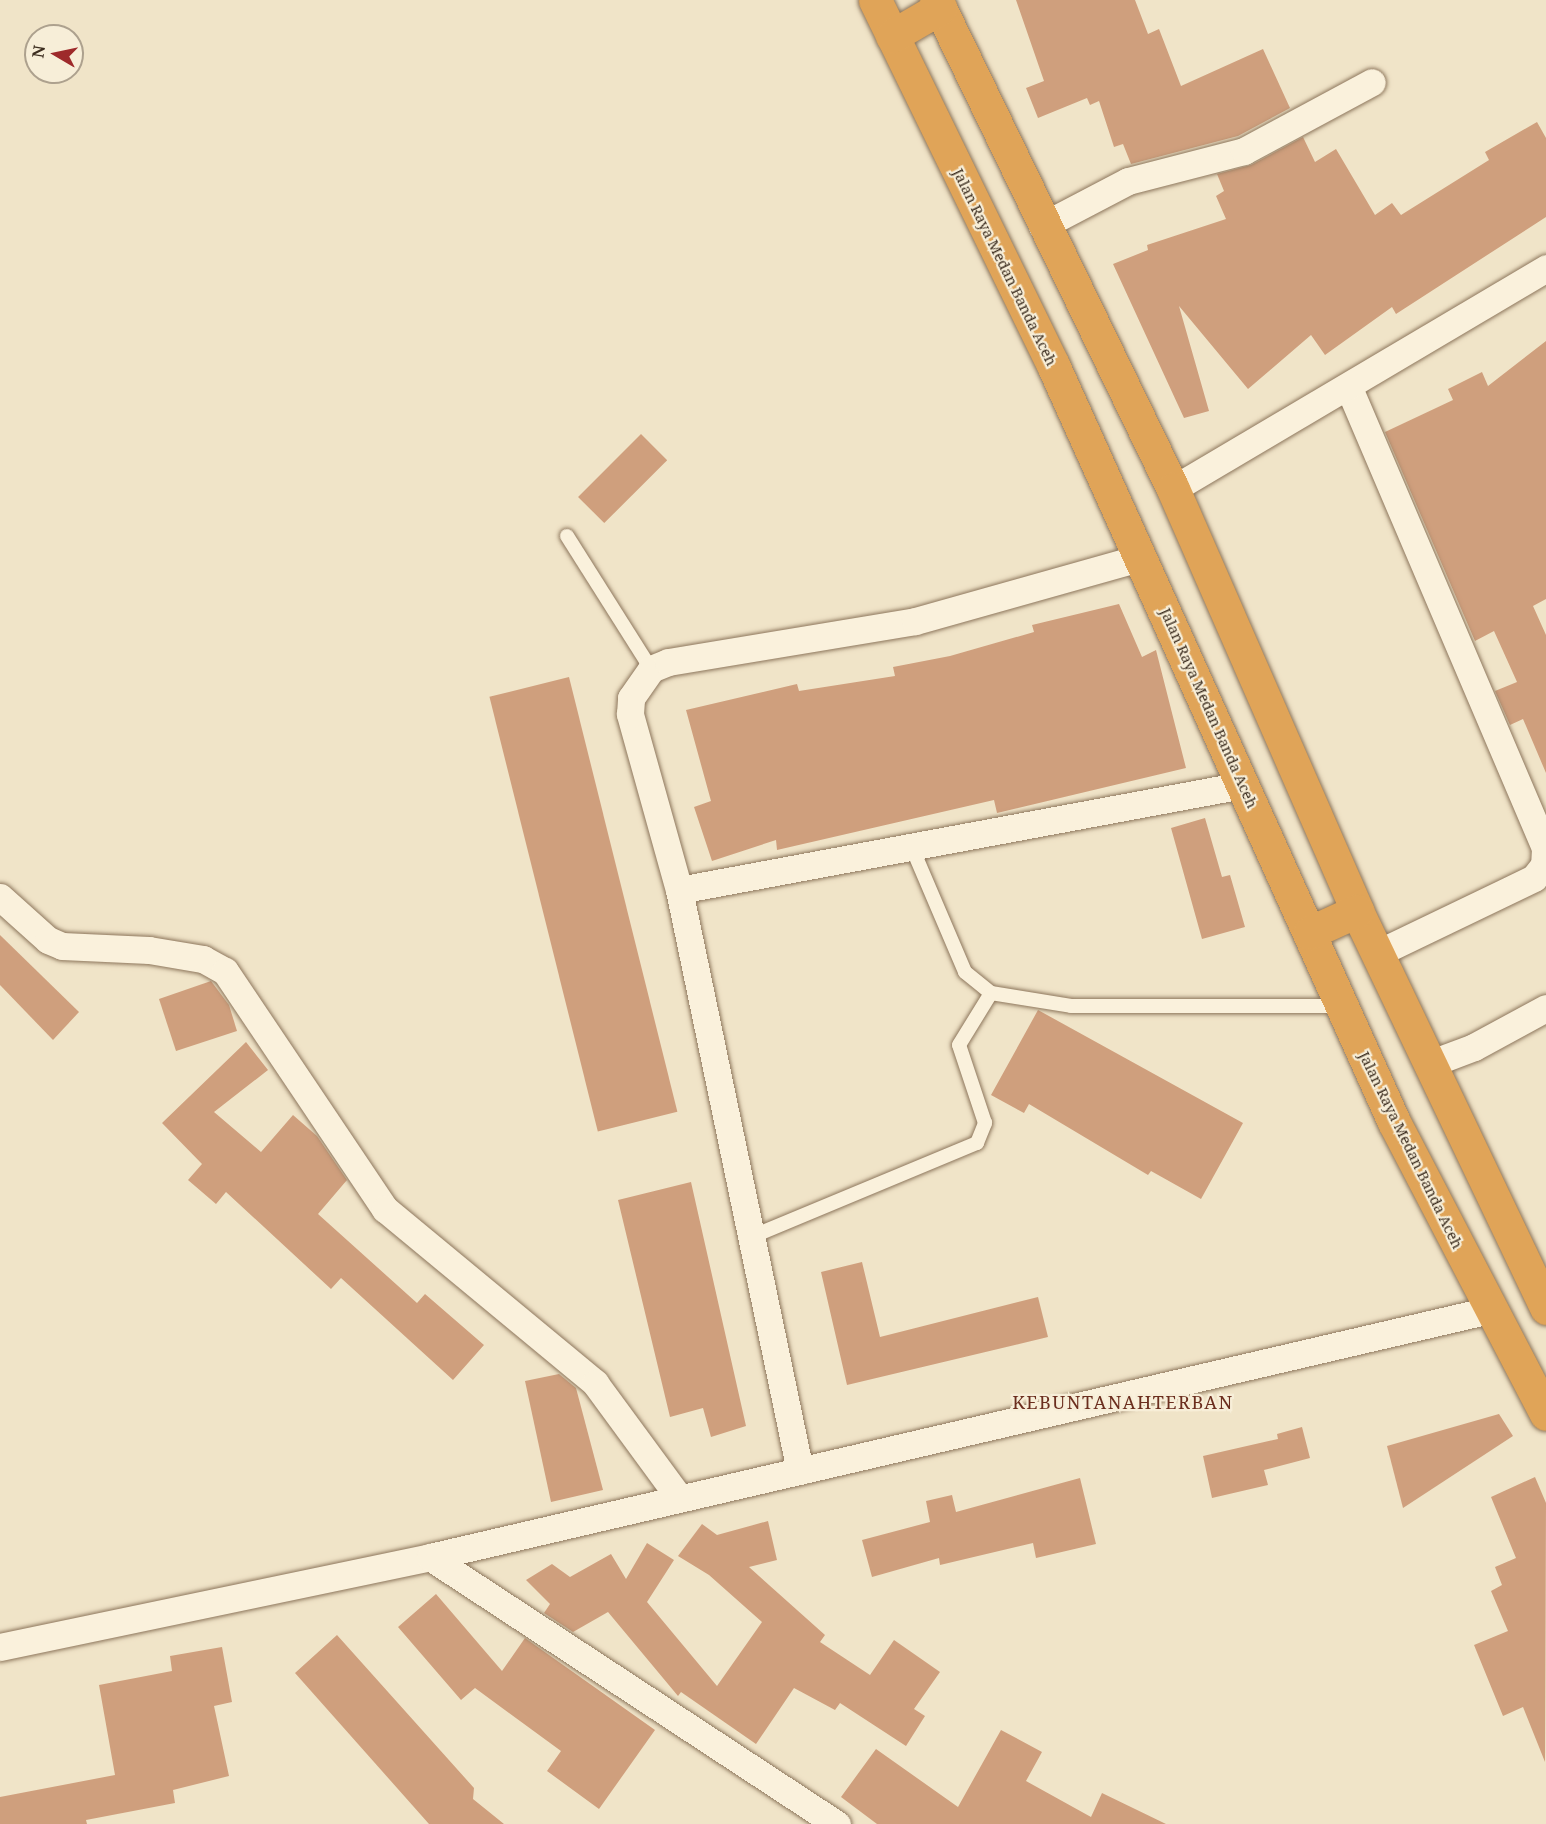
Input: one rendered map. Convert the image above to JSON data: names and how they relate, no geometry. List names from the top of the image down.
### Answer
{
  "streets": {
    "highway": ["Jalan Raya Medan Banda Aceh"]
  },
  "districts": ["KEBUNTANAHTERBAN"],
  "north": "left"
}
